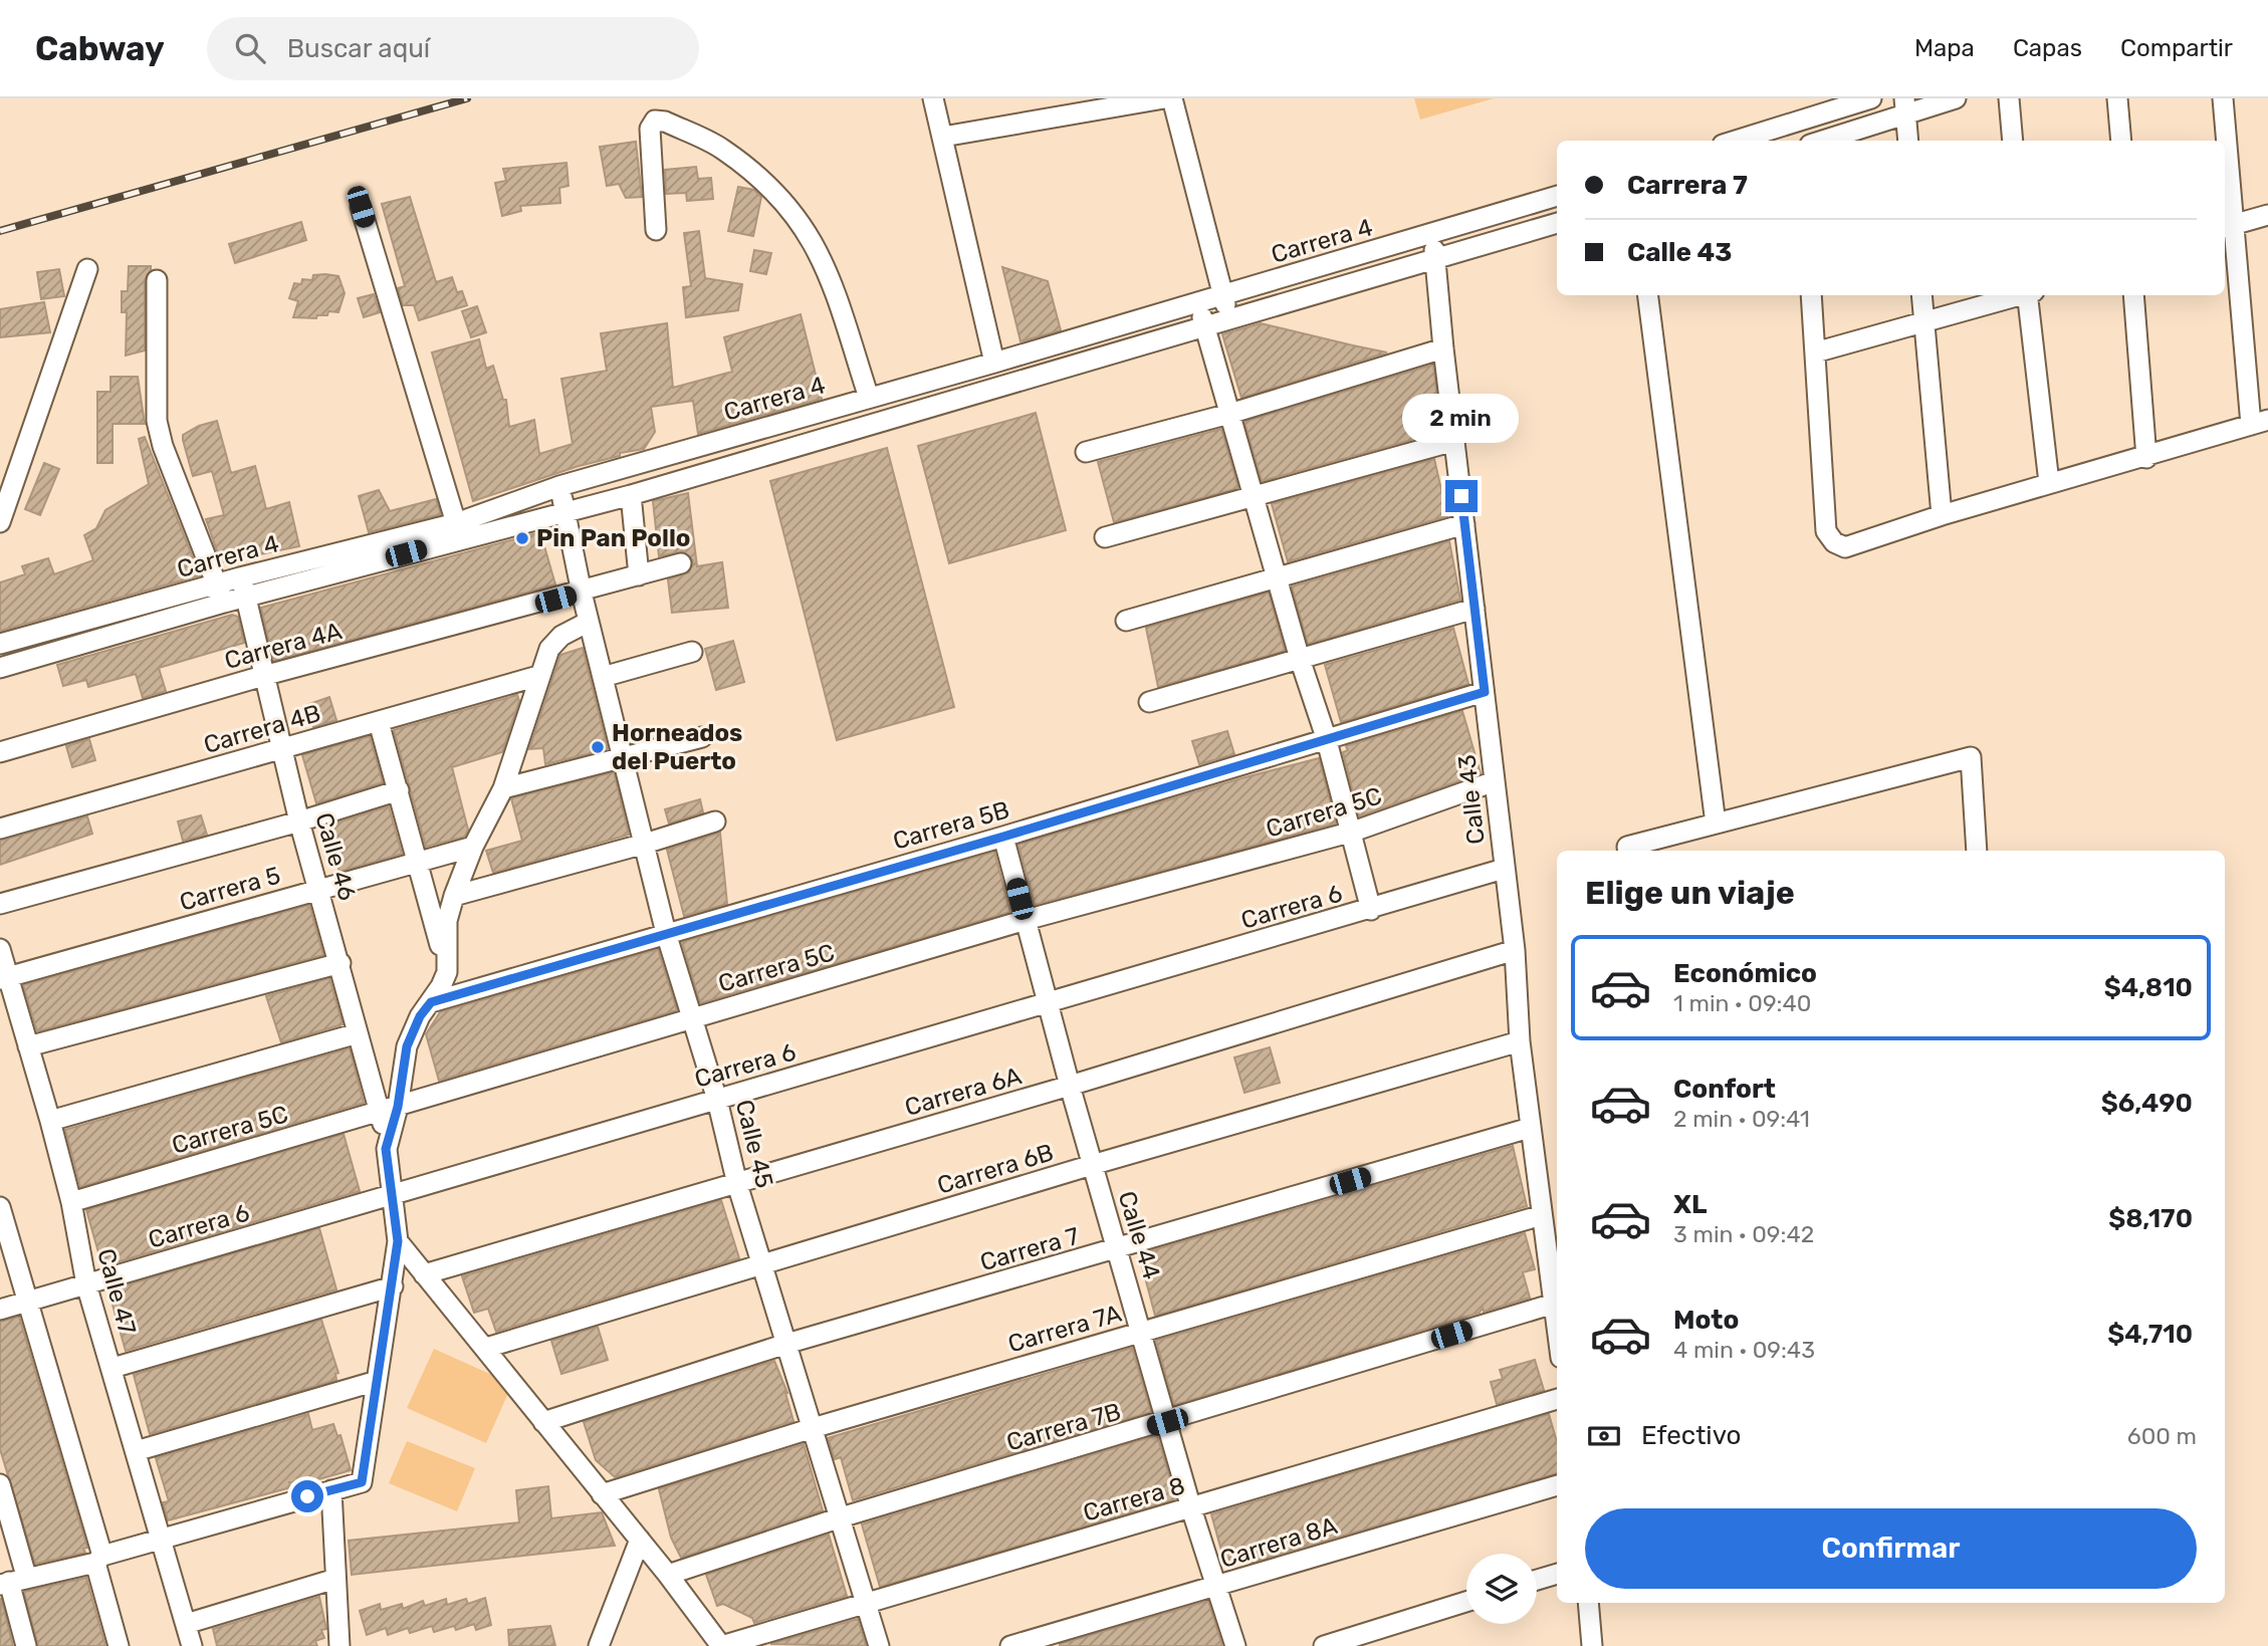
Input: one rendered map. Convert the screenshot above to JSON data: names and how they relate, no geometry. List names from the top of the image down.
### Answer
{
  "streets": {
    "street": [
      "Carrera 4",
      "Carrera 4A",
      "Carrera 4B",
      "Calle 43",
      "Carrera 5C",
      "Carrera 5B",
      "Calle 46",
      "Carrera 5",
      "Carrera 6",
      "Carrera 6A",
      "Calle 45",
      "Carrera 6B",
      "Calle 44",
      "Carrera 7",
      "Calle 47",
      "Carrera 7A",
      "Carrera 7B",
      "Carrera 8",
      "Carrera 8A"
    ]
  },
  "crossings": [
    ["Carrera 4", "Calle 43"],
    ["Carrera 4", "Calle 46"],
    ["Carrera 4", "Calle 45"],
    ["Carrera 4A", "Calle 46"],
    ["Carrera 4A", "Calle 45"],
    ["Carrera 4B", "Calle 46"],
    ["Calle 43", "Carrera 5C"],
    ["Calle 43", "Carrera 5B"],
    ["Calle 43", "Carrera 6"],
    ["Calle 43", "Carrera 6A"],
    ["Calle 43", "Carrera 6B"],
    ["Calle 43", "Carrera 7"],
    ["Calle 43", "Carrera 7A"],
    ["Calle 43", "Carrera 7B"],
    ["Carrera 5C", "Calle 46"],
    ["Carrera 5C", "Calle 45"],
    ["Carrera 5C", "Calle 44"],
    ["Carrera 5C", "Calle 47"],
    ["Carrera 5B", "Calle 45"],
    ["Carrera 5B", "Calle 44"],
    ["Calle 46", "Carrera 5"],
    ["Carrera 5", "Calle 47"],
    ["Carrera 6", "Calle 45"],
    ["Carrera 6", "Calle 44"],
    ["Carrera 6", "Calle 47"],
    ["Carrera 6A", "Calle 45"],
    ["Carrera 6A", "Calle 44"],
    ["Calle 45", "Carrera 6B"],
    ["Calle 45", "Carrera 7"],
    ["Calle 45", "Carrera 7A"],
    ["Calle 45", "Carrera 7B"],
    ["Calle 45", "Carrera 8"],
    ["Carrera 6B", "Calle 44"],
    ["Calle 44", "Carrera 7"],
    ["Calle 44", "Carrera 7A"],
    ["Calle 44", "Carrera 7B"],
    ["Calle 44", "Carrera 8"],
    ["Calle 44", "Carrera 8A"]
  ],
  "places": ["Pin Pan Pollo", "Horneados del Puerto"],
  "page": {
    "header": "Cabway",
    "search": "Buscar aquí",
    "nav": ["Mapa", "Capas", "Compartir"],
    "banner": ["Carrera 7", "Calle 43"],
    "bubble": "2 min",
    "heading": "Elige un viaje",
    "list": [
      {
        "name": "Económico",
        "note": "1 min · 09:40",
        "value": "$4,810"
      },
      {
        "name": "Confort",
        "note": "2 min · 09:41",
        "value": "$6,490"
      },
      {
        "name": "XL",
        "note": "3 min · 09:42",
        "value": "$8,170"
      },
      {
        "name": "Moto",
        "note": "4 min · 09:43",
        "value": "$4,710"
      }
    ],
    "pay": ["Efectivo", "600 m"],
    "buttons": "Confirmar"
  }
}
